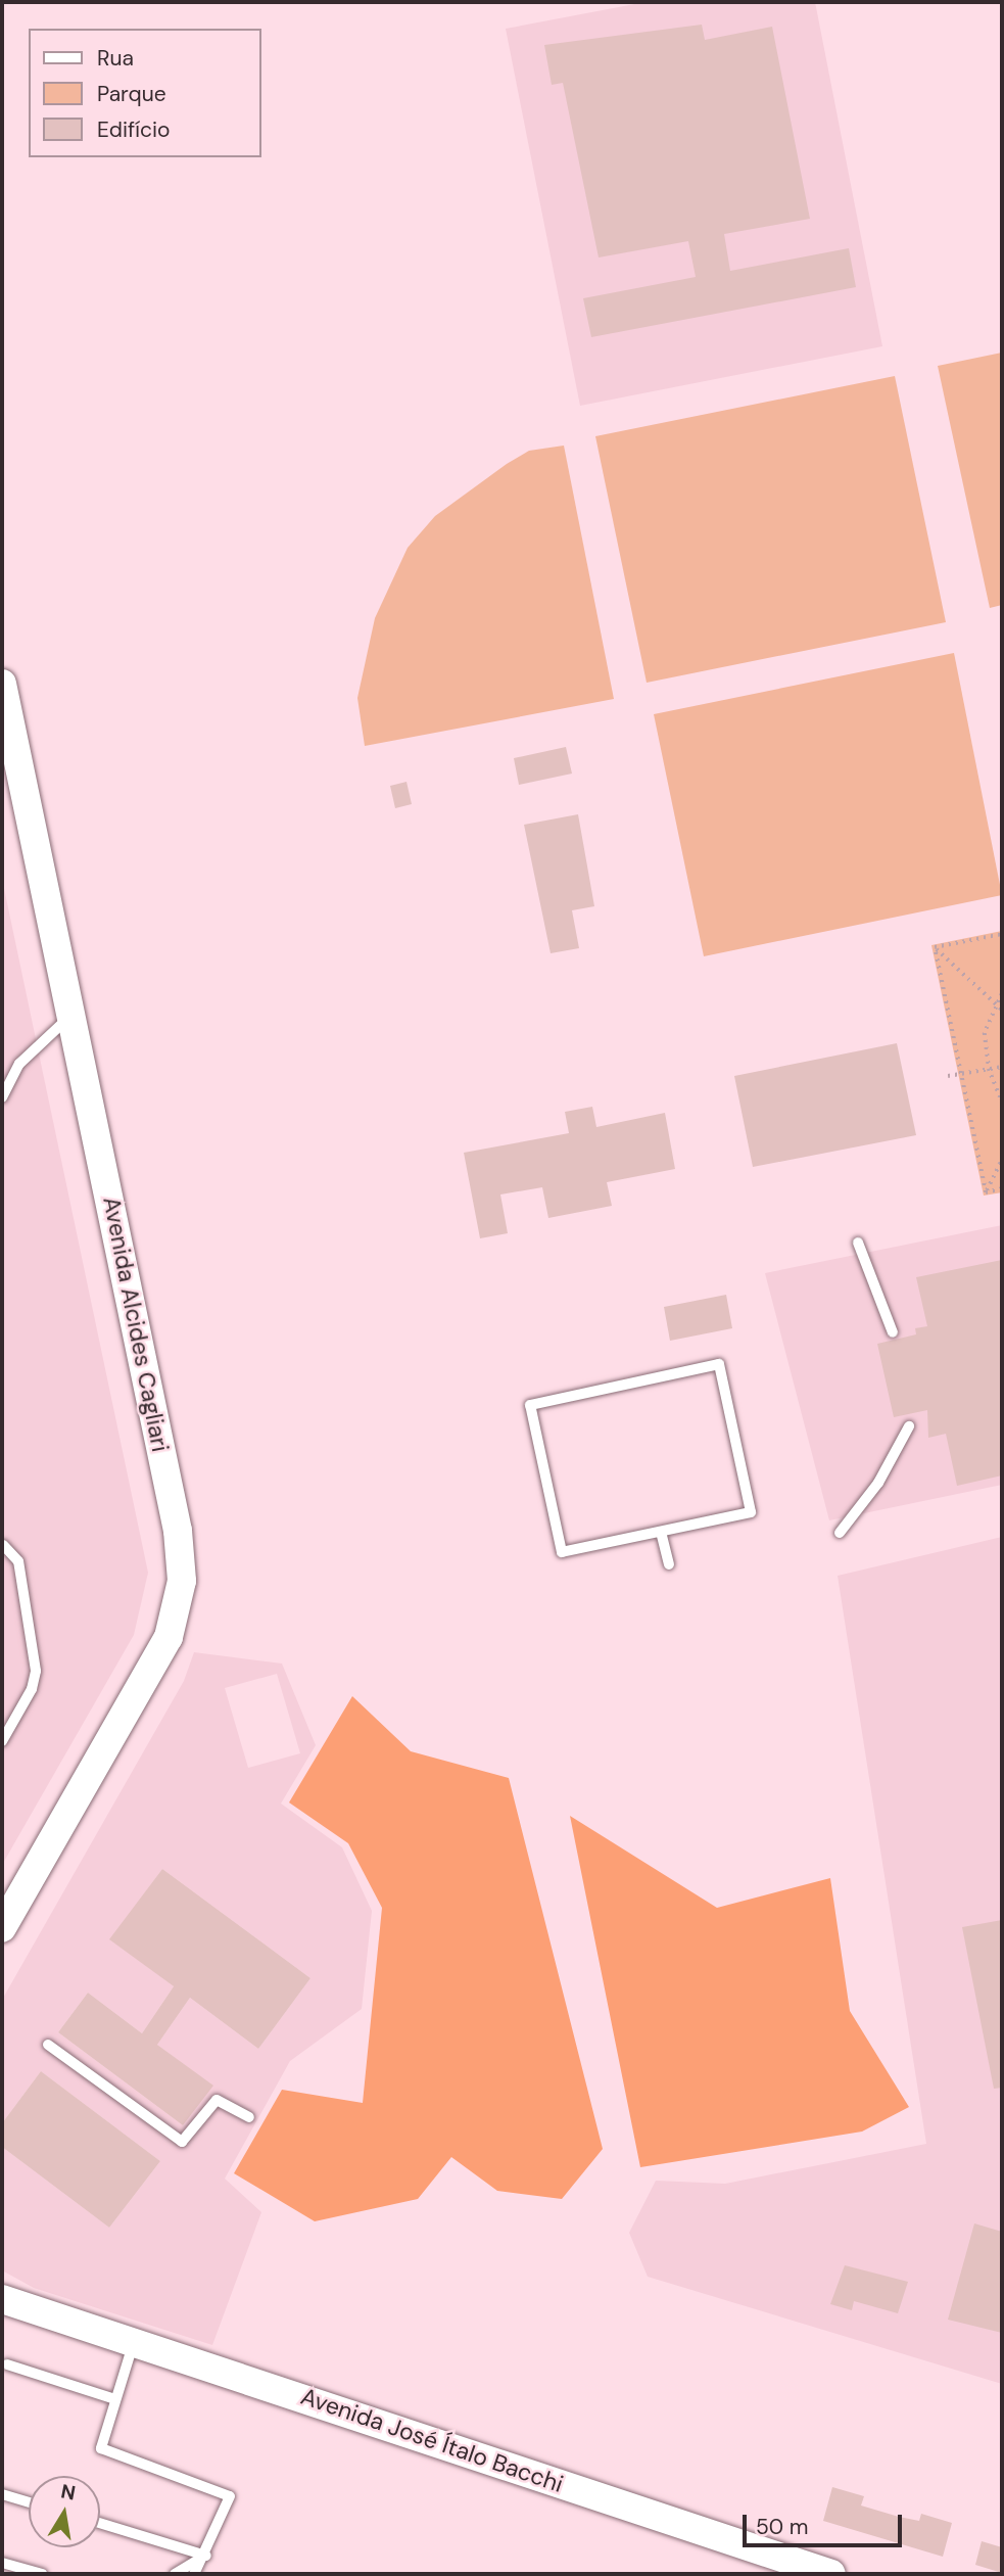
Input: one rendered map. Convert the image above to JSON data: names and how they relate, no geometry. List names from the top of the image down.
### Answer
{
  "streets": {
    "main road": ["Avenida Alcides Cagliari", "Avenida José Ítalo Bacchi"]
  },
  "legend": ["Rua", "Parque", "Edifício"],
  "scale_bar": "50 m",
  "north": "top"
}
